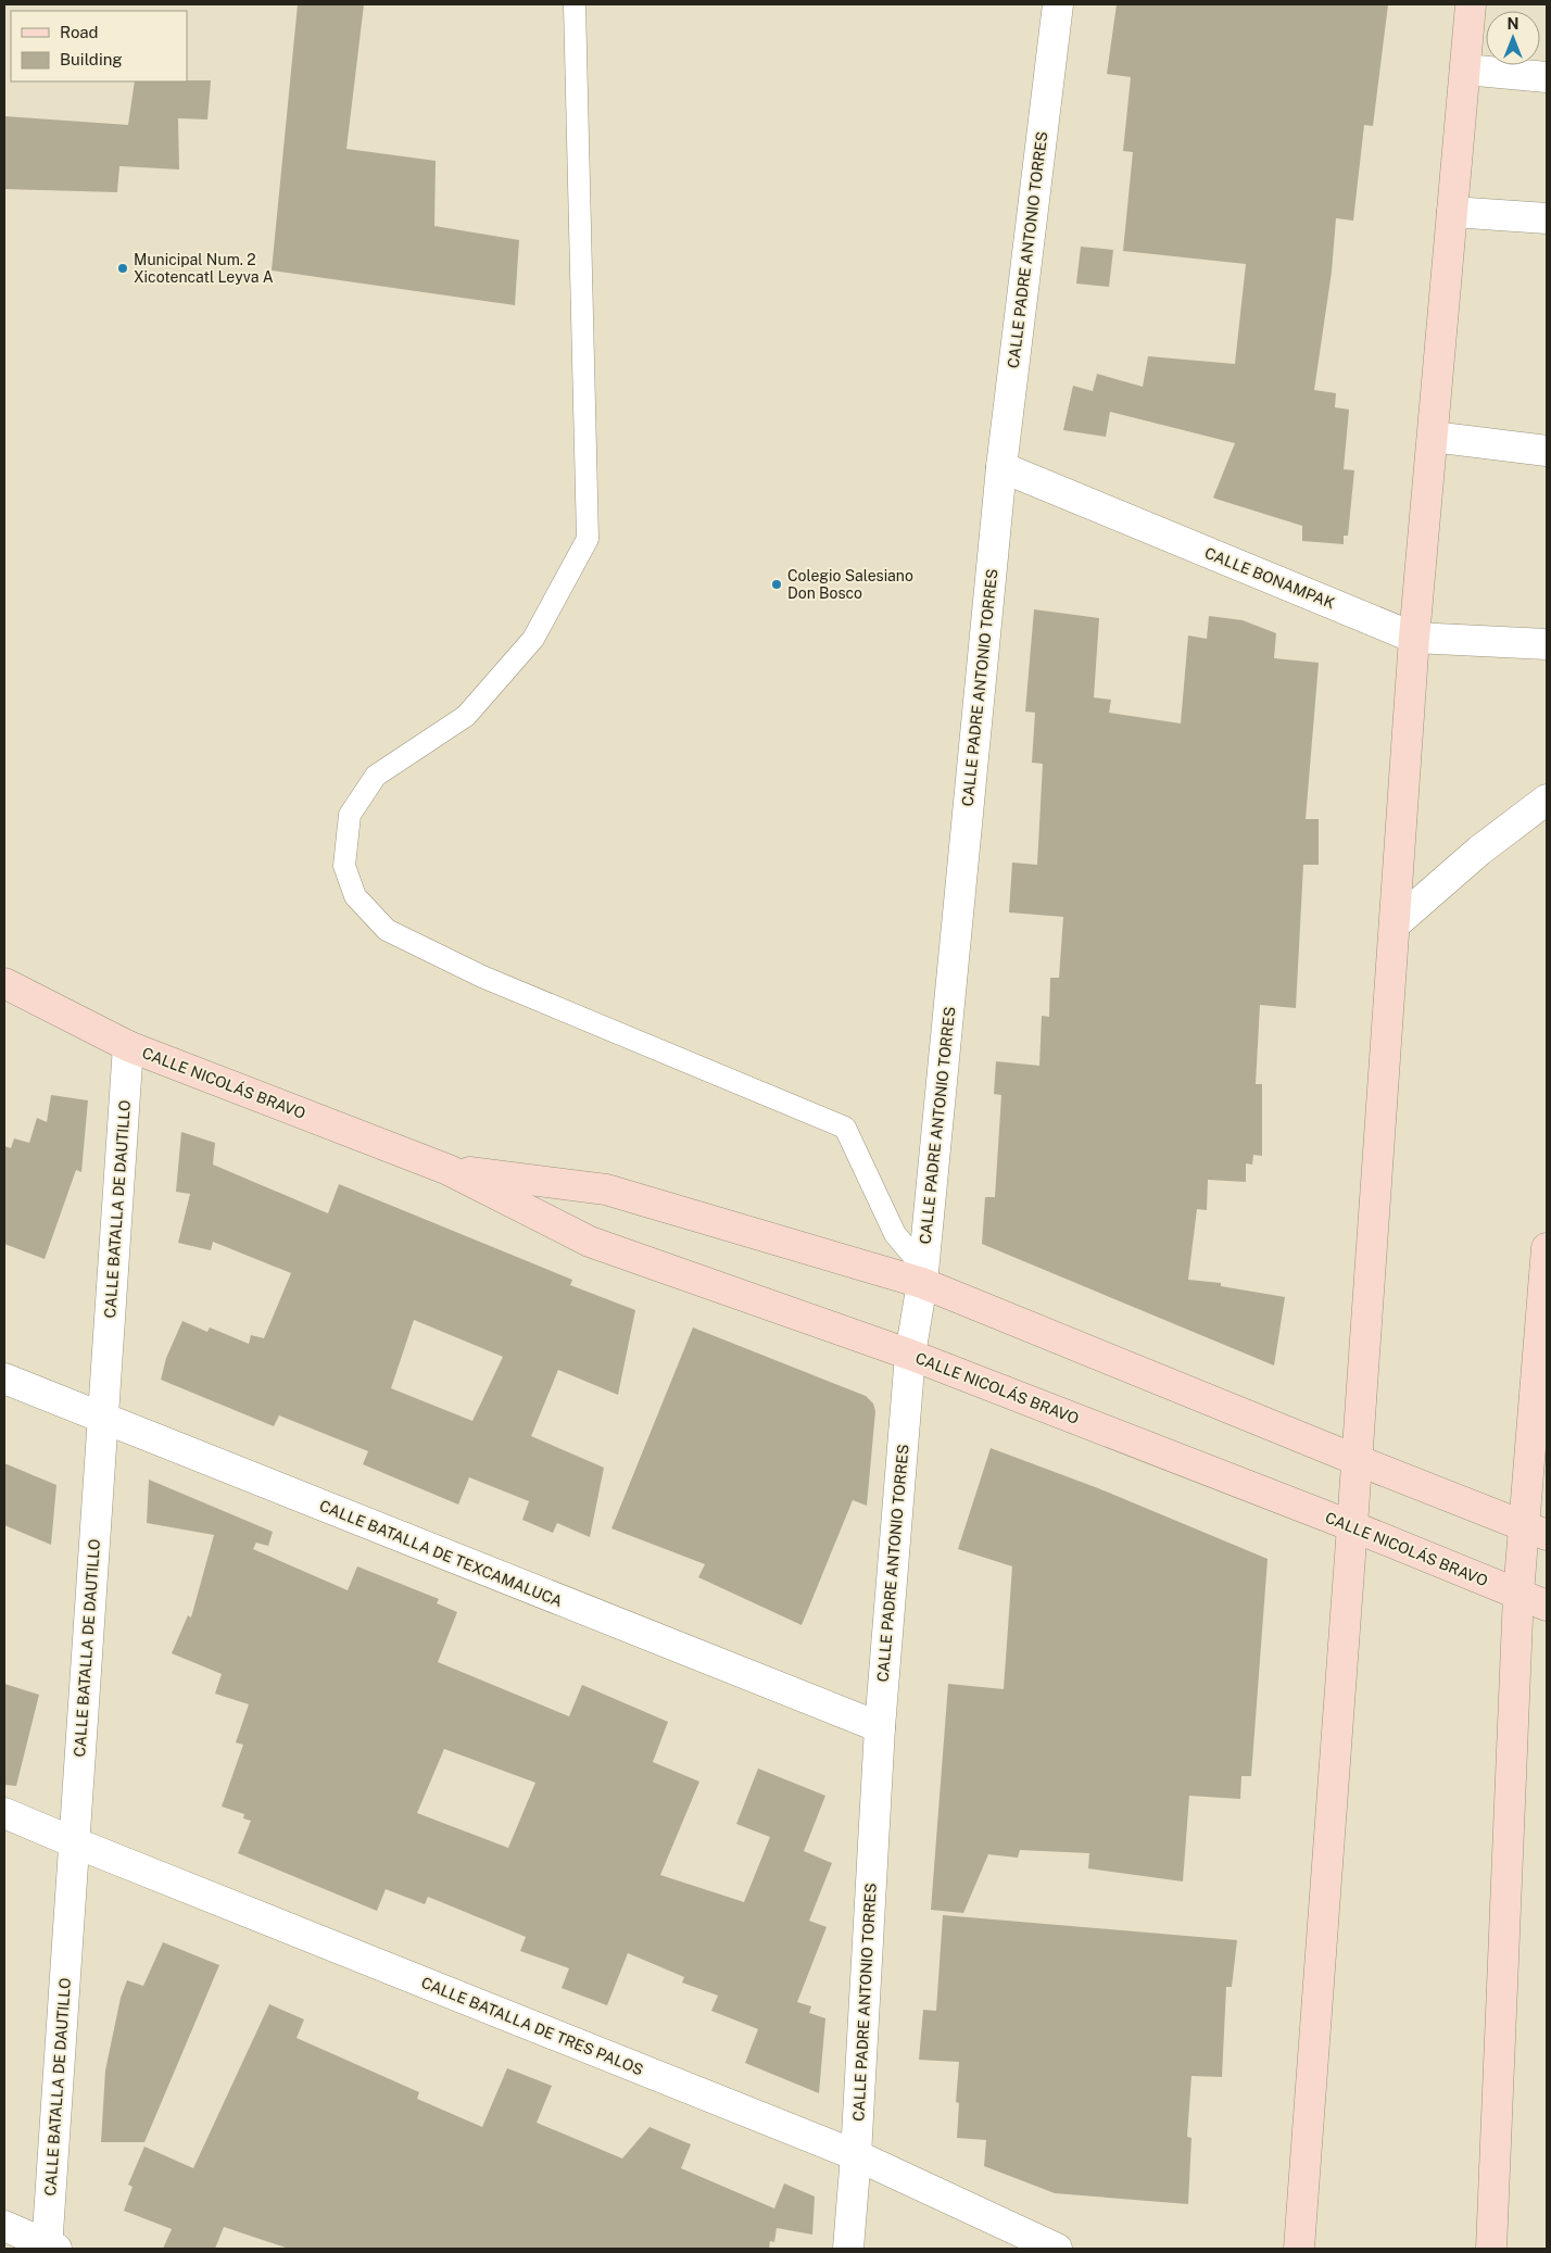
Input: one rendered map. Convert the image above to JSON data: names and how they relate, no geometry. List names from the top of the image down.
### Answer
{
  "streets": {
    "main road": ["CALLE NICOLÁS BRAVO"],
    "street": [
      "CALLE PADRE ANTONIO TORRES",
      "CALLE BONAMPAK",
      "CALLE BATALLA DE DAUTILLO",
      "CALLE BATALLA DE TEXCAMALUCA",
      "CALLE BATALLA DE TRES PALOS"
    ]
  },
  "crossings": [
    ["CALLE PADRE ANTONIO TORRES", "CALLE BONAMPAK"],
    ["CALLE PADRE ANTONIO TORRES", "CALLE NICOLÁS BRAVO"],
    ["CALLE PADRE ANTONIO TORRES", "CALLE BATALLA DE TEXCAMALUCA"],
    ["CALLE PADRE ANTONIO TORRES", "CALLE BATALLA DE TRES PALOS"],
    ["CALLE NICOLÁS BRAVO", "CALLE BATALLA DE DAUTILLO"],
    ["CALLE BATALLA DE DAUTILLO", "CALLE BATALLA DE TEXCAMALUCA"],
    ["CALLE BATALLA DE DAUTILLO", "CALLE BATALLA DE TRES PALOS"]
  ],
  "places": ["Municipal Num. 2 Xicotencatl Leyva A", "Colegio Salesiano Don Bosco"],
  "legend": ["Road", "Building"],
  "north": "top"
}
